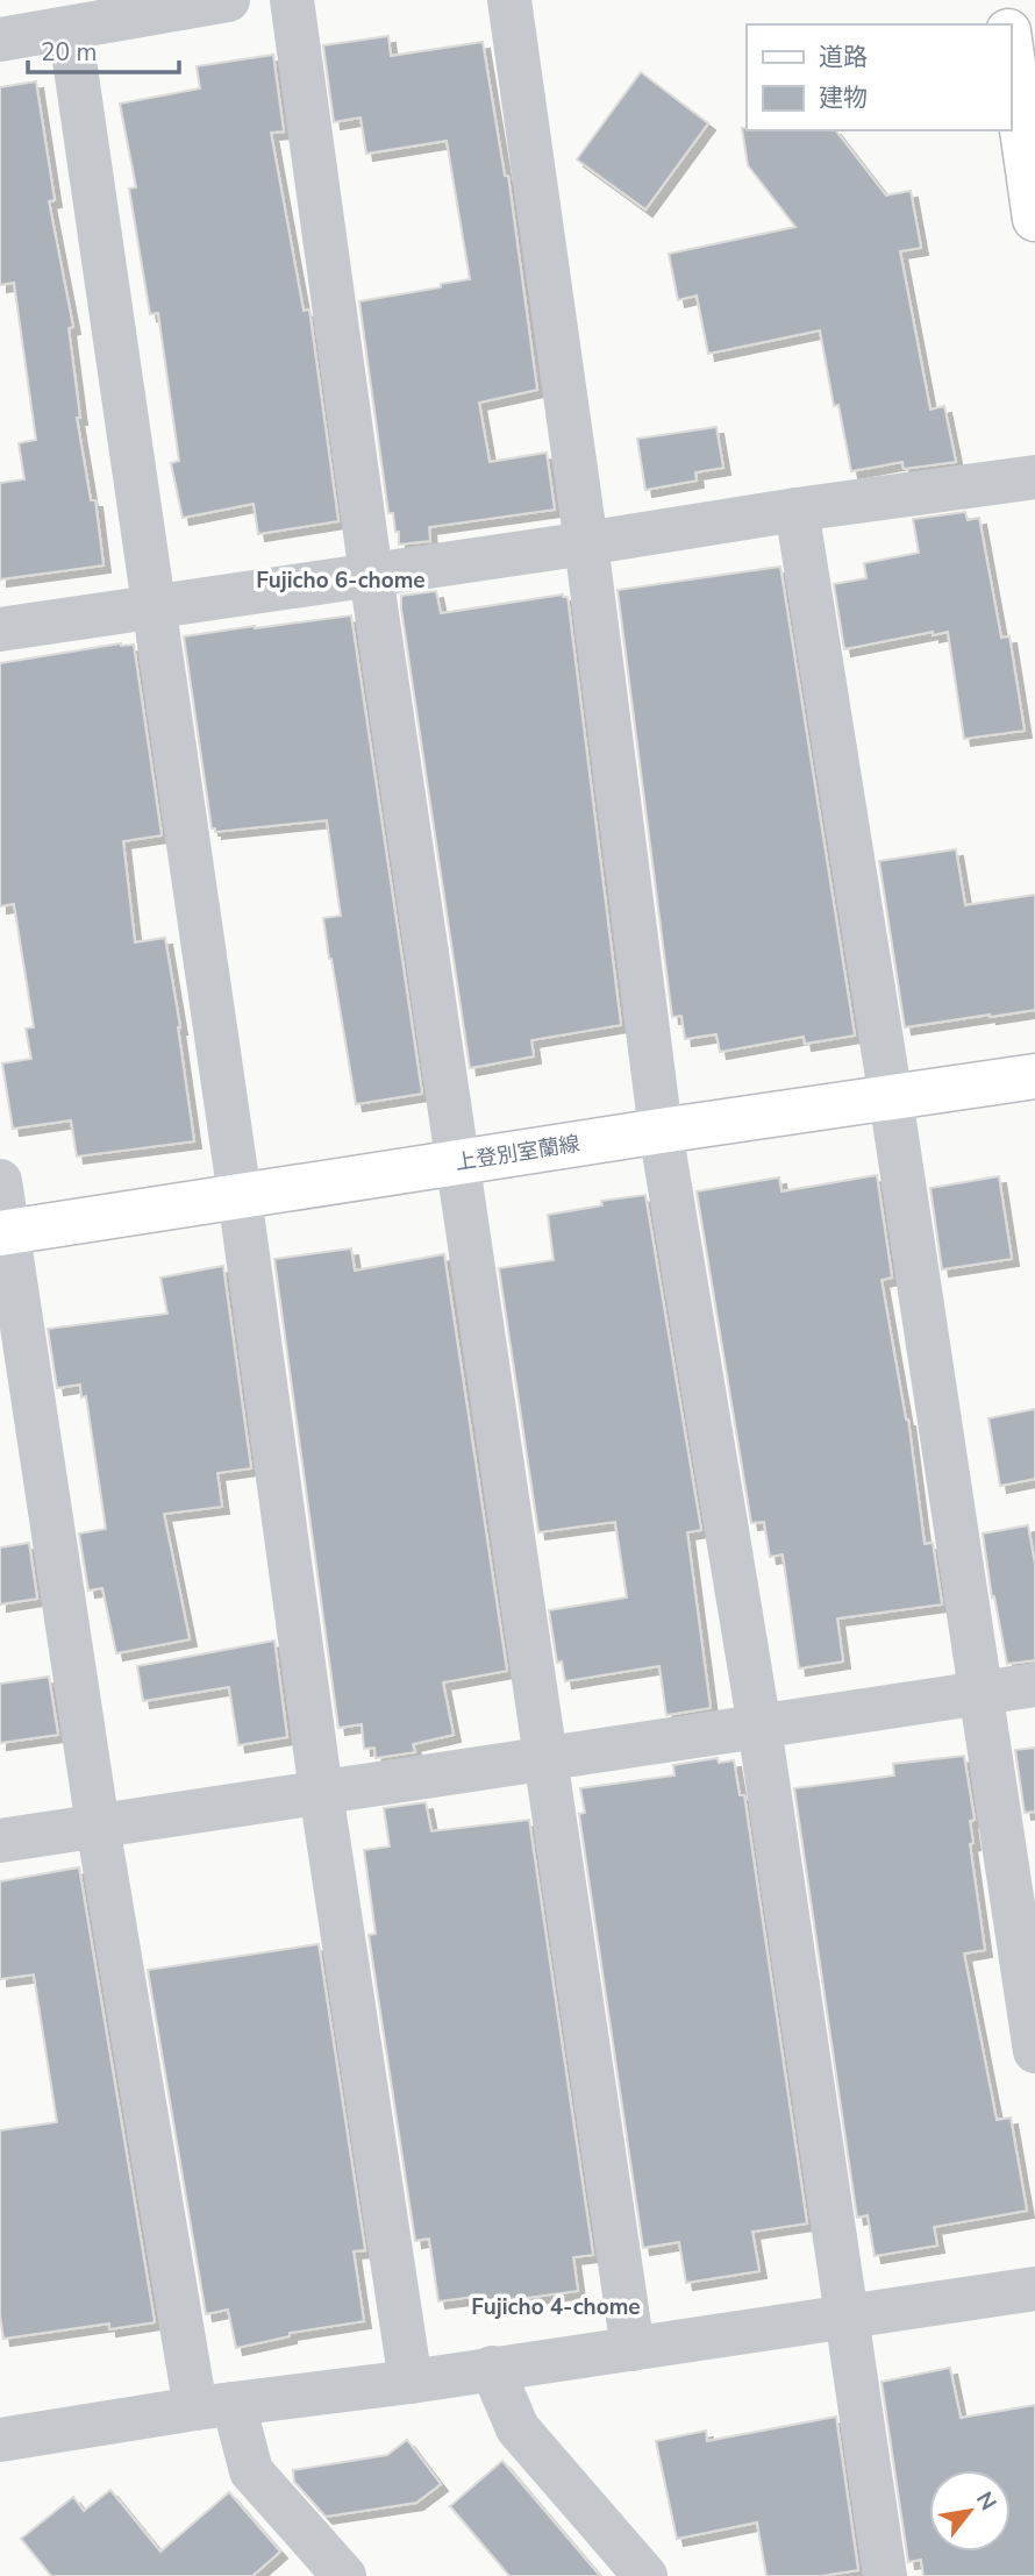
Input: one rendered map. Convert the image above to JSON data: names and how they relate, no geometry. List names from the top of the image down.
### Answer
{
  "streets": {
    "main road": ["上登別室蘭線"]
  },
  "districts": ["Fujicho 6-chome", "Fujicho 4-chome"],
  "legend": ["道路", "建物"],
  "scale_bar": "20 m",
  "north": "top right"
}
